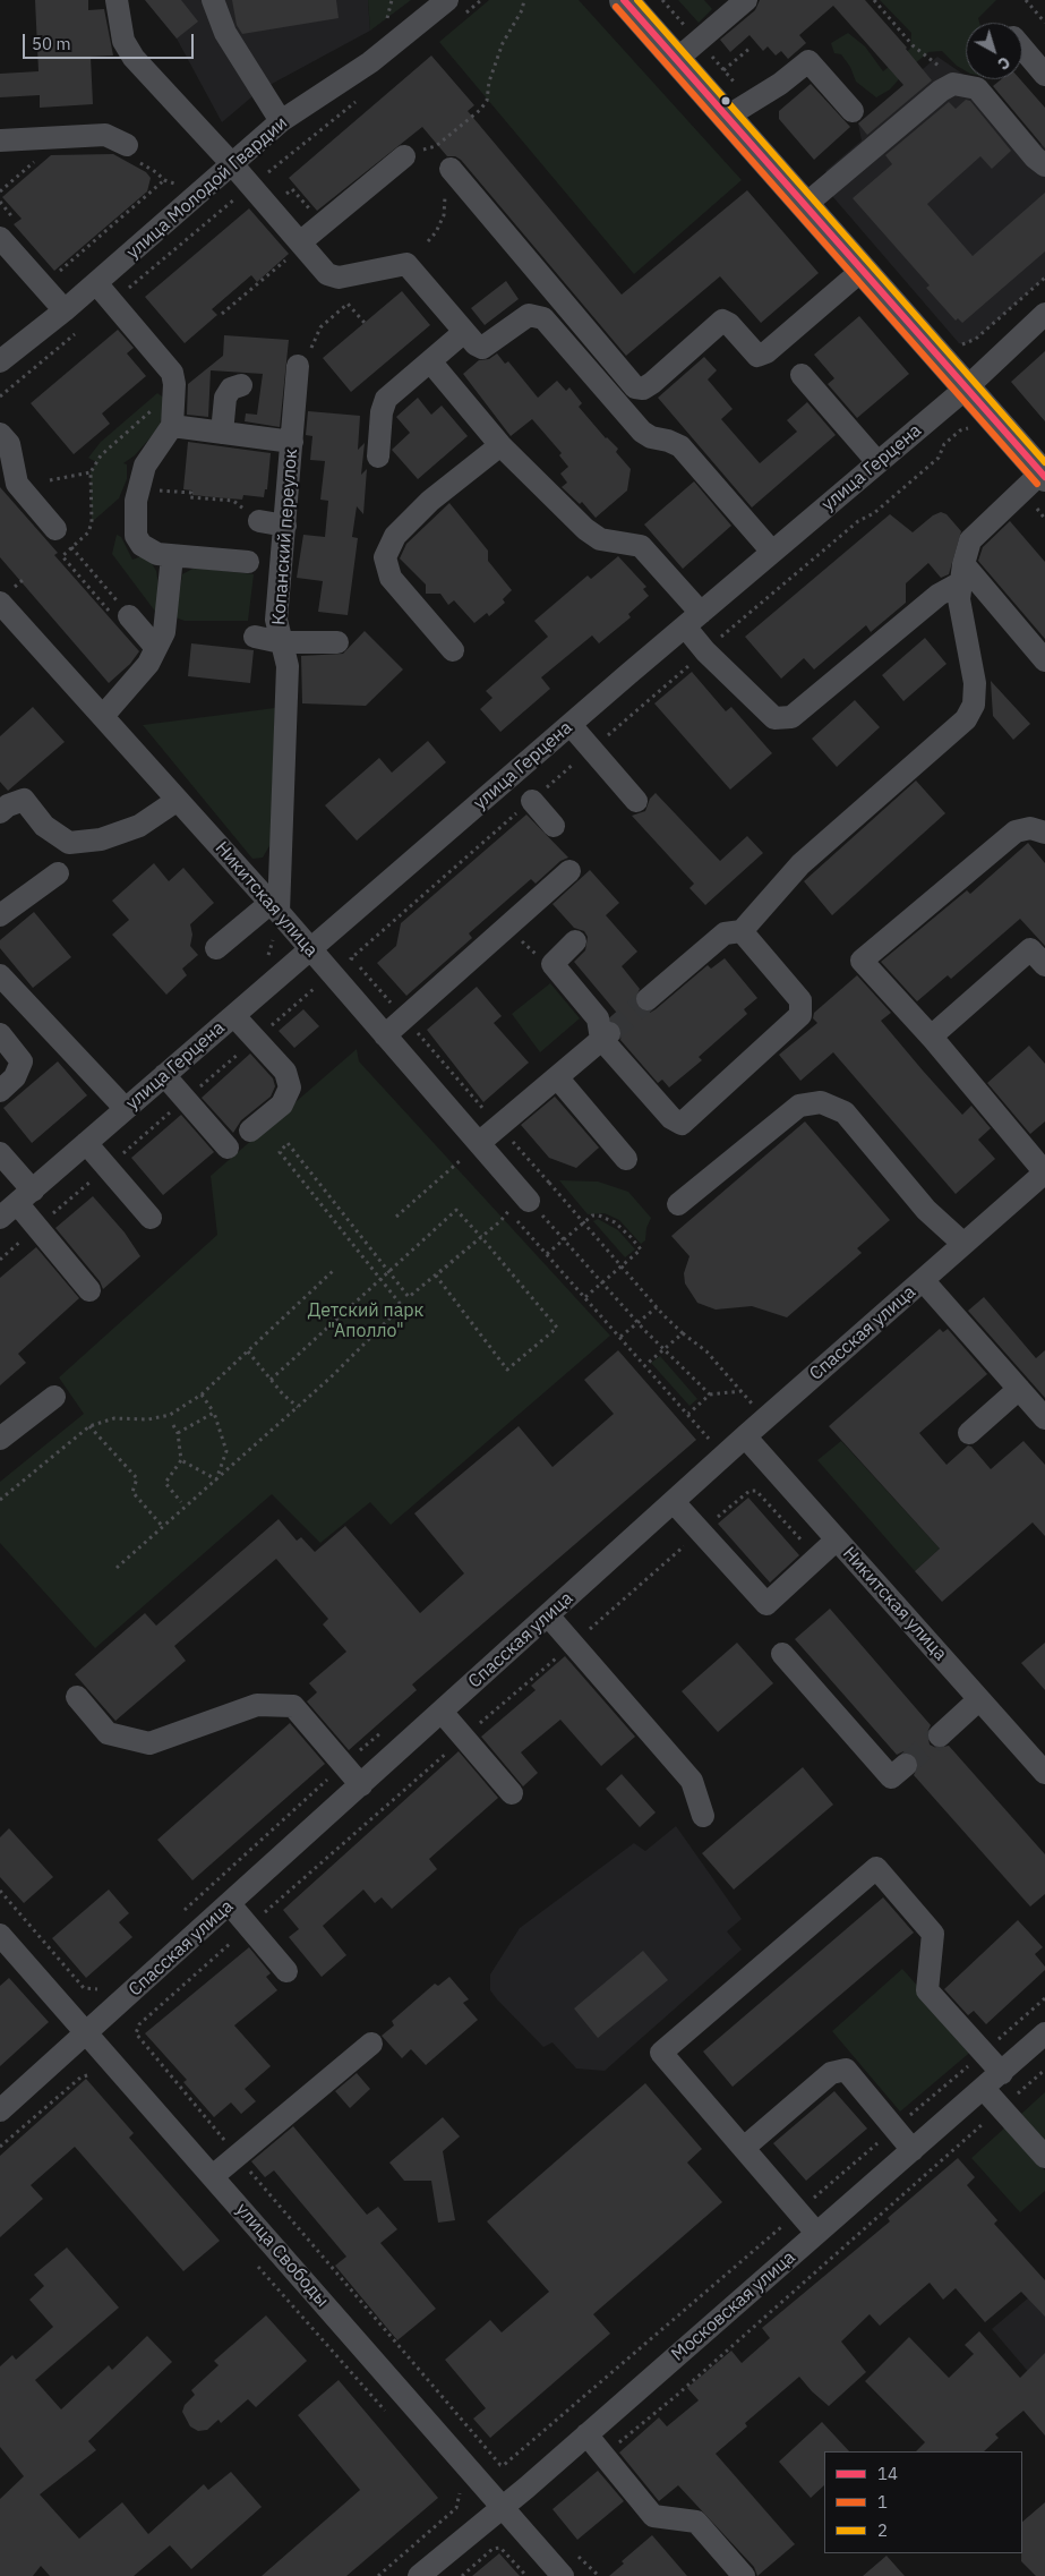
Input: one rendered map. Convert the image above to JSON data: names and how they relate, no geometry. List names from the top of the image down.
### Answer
{
  "streets": {
    "street": [
      "улица Молодой Гвардии",
      "улица Герцена",
      "Копанский переулок",
      "Никитская улица",
      "Спасская улица",
      "улица Свободы",
      "Московская улица"
    ]
  },
  "crossings": [
    ["улица Герцена", "Никитская улица"],
    ["Копанский переулок", "Никитская улица"],
    ["Никитская улица", "Спасская улица"],
    ["Спасская улица", "улица Свободы"],
    ["улица Свободы", "Московская улица"]
  ],
  "parks": ["Детский парк \"Аполло\""],
  "lines": ["transit line 14", "transit line 2", "transit line 1"],
  "legend": ["14", "1", "2"],
  "scale_bar": "50 m",
  "north": "bottom right"
}
